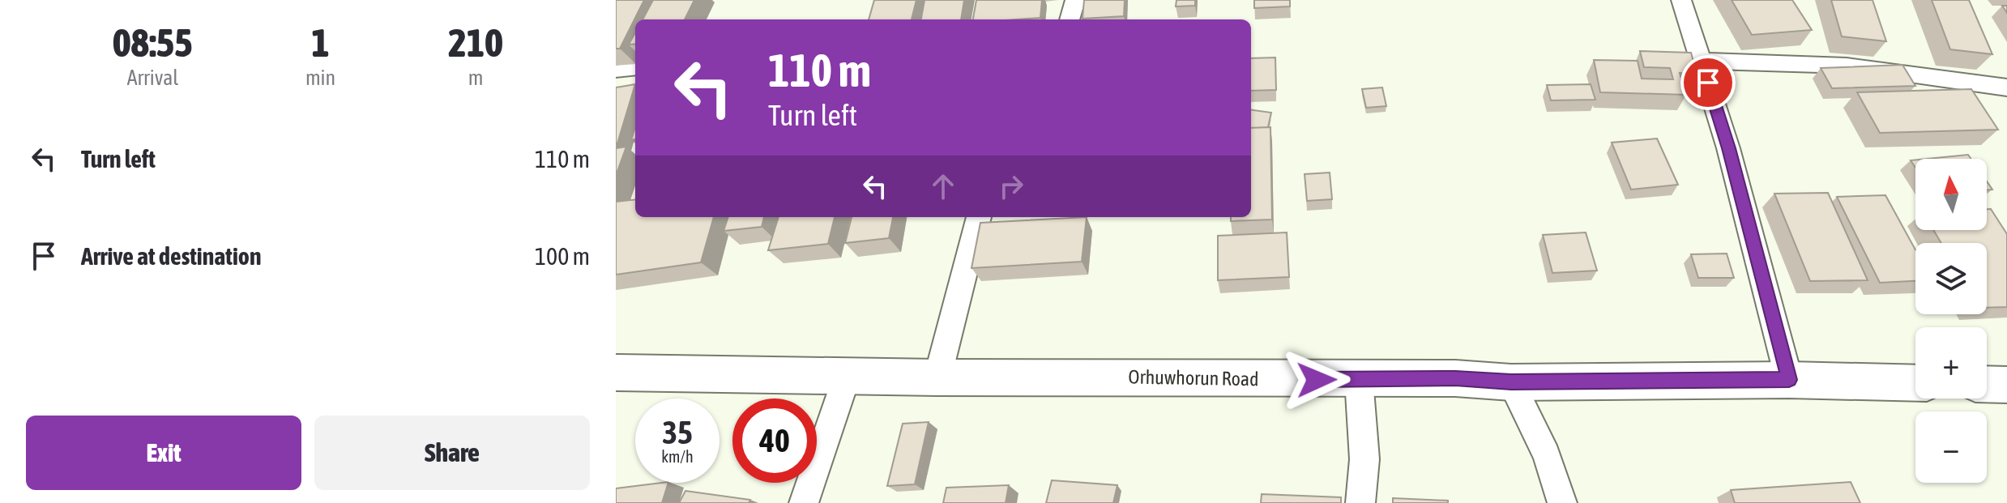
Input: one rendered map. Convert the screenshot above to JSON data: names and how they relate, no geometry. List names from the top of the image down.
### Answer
{
  "streets": {
    "street": ["Orhuwhorun Road"]
  },
  "north": "top",
  "page": {
    "eta": [
      "08:55",
      "Arrival",
      "1",
      "min",
      "210",
      "m"
    ],
    "turn": ["110 m", "Turn left"],
    "list": [
      {
        "name": "Turn left",
        "value": "110 m"
      },
      {
        "name": "Arrive at destination",
        "value": "100 m"
      }
    ],
    "map_buttons": ["+", "−"],
    "speed": "35 km/h",
    "limit": "40",
    "buttons": ["Exit", "Share"]
  }
}
